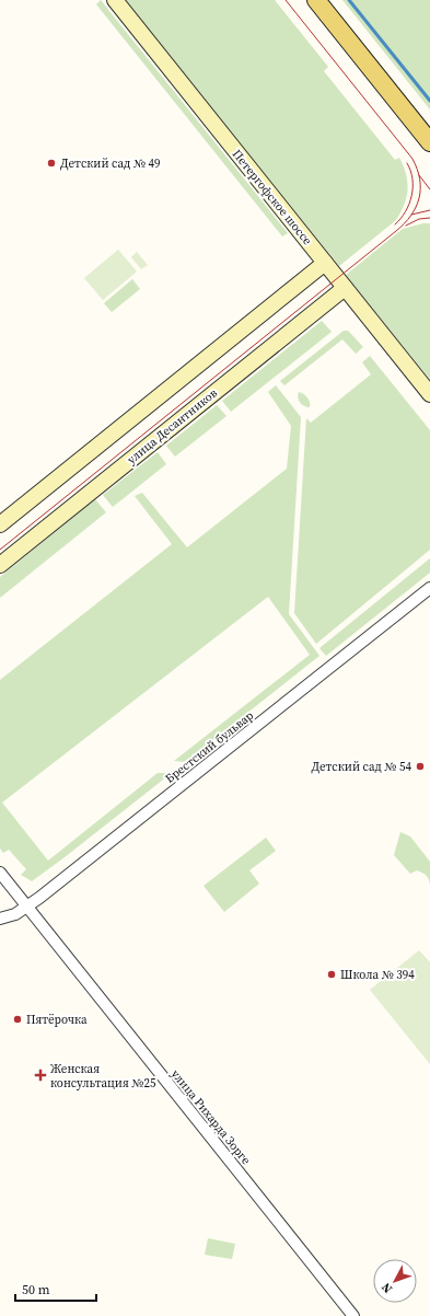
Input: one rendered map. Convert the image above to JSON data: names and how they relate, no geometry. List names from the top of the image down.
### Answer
{
  "streets": {
    "street": [
      "Петергофское шоссе",
      "улица Десантников",
      "Брестский бульвар",
      "улица Рихарда Зорге"
    ]
  },
  "crossings": [
    ["Петергофское шоссе", "улица Десантников"],
    ["Брестский бульвар", "улица Рихарда Зорге"]
  ],
  "places": {
    "other": [
      "Детский сад № 49",
      "Детский сад № 54",
      "Школа № 394",
      "Пятёрочка"
    ],
    "health": ["Женская консультация №25"]
  },
  "scale_bar": "50 m",
  "north": "bottom left"
}
